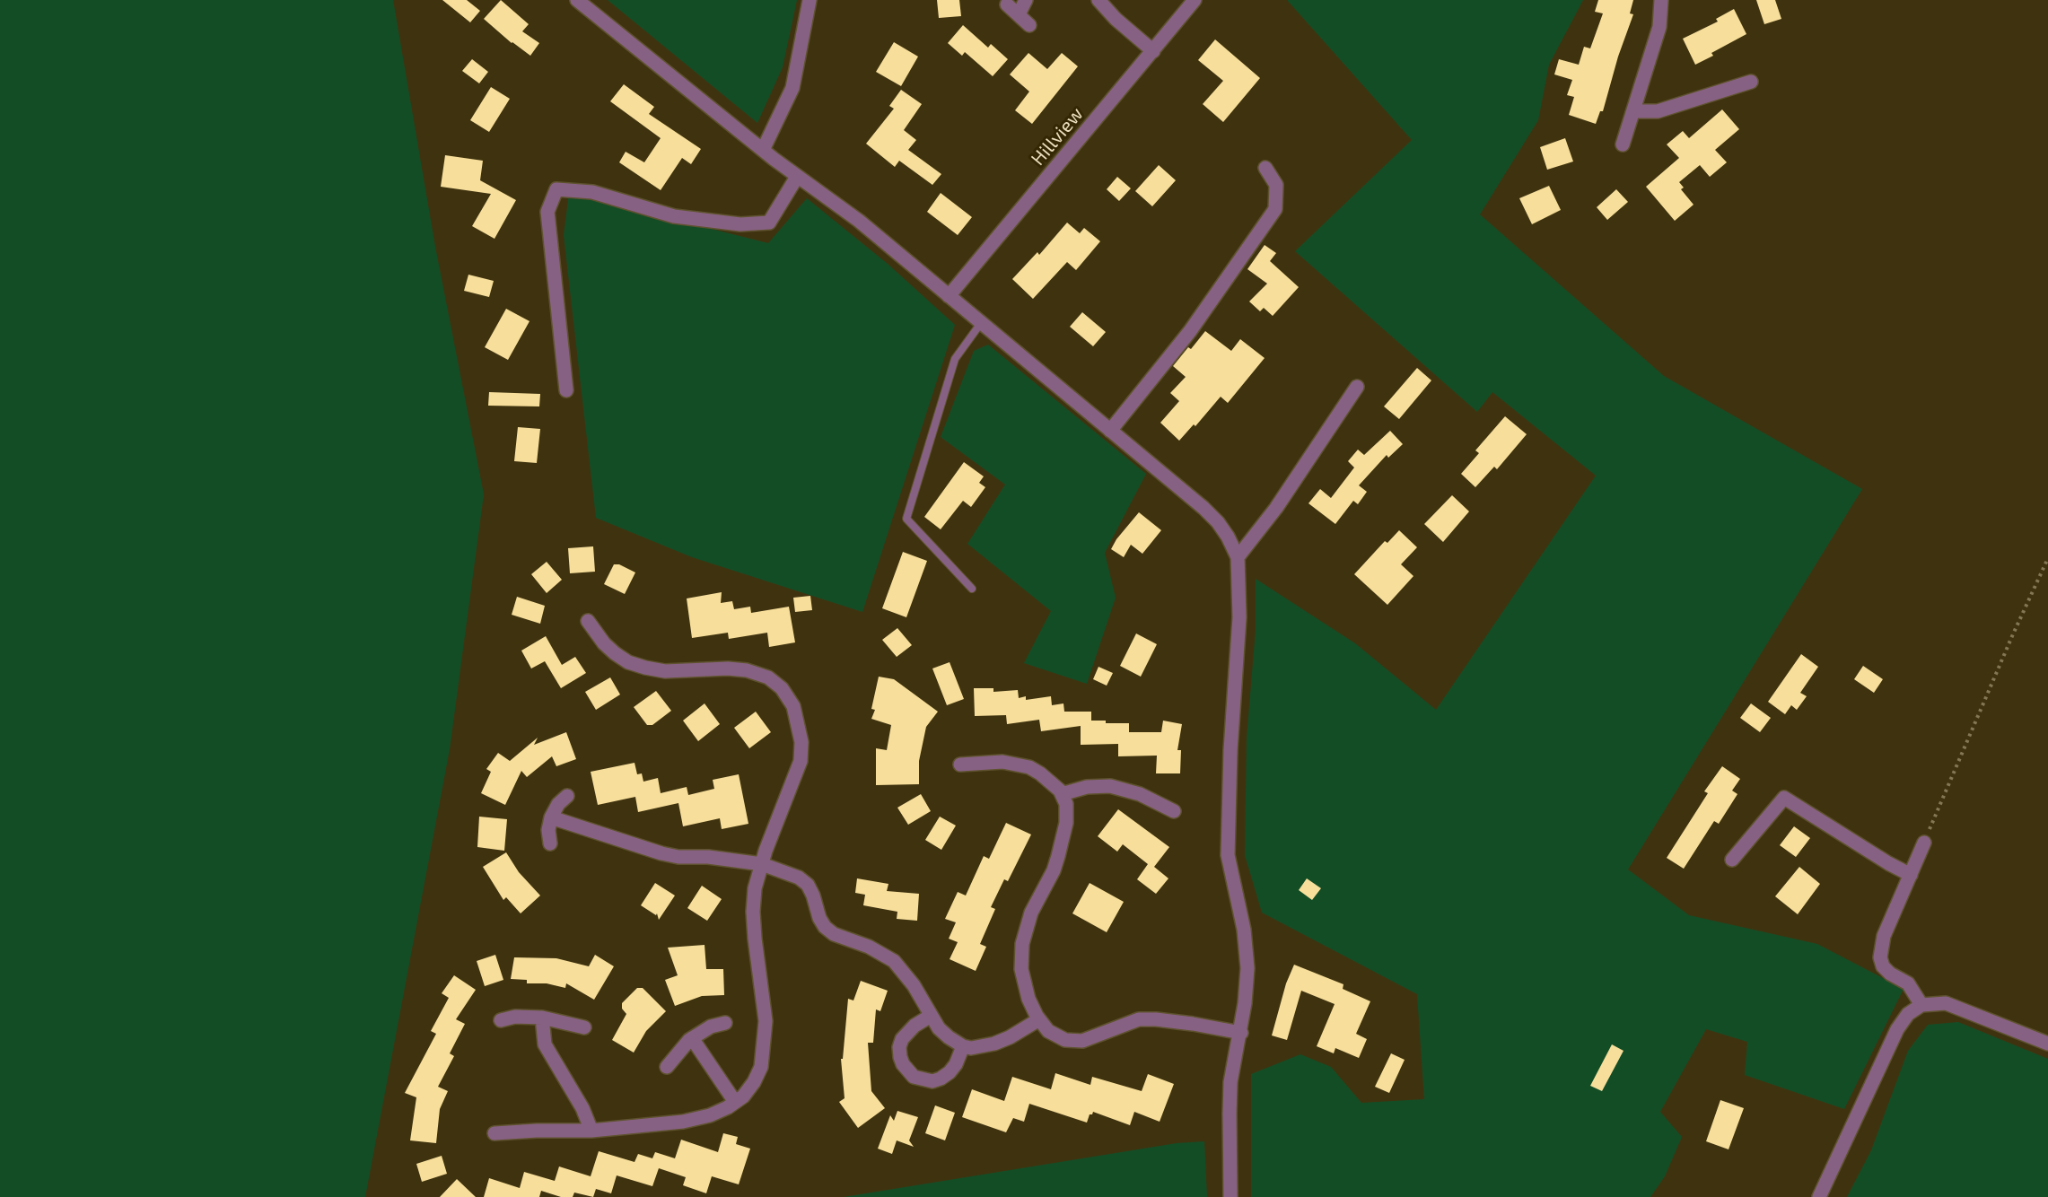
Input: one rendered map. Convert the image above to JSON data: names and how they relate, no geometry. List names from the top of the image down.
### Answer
{
  "streets": {
    "street": ["Hillview"]
  }
}
